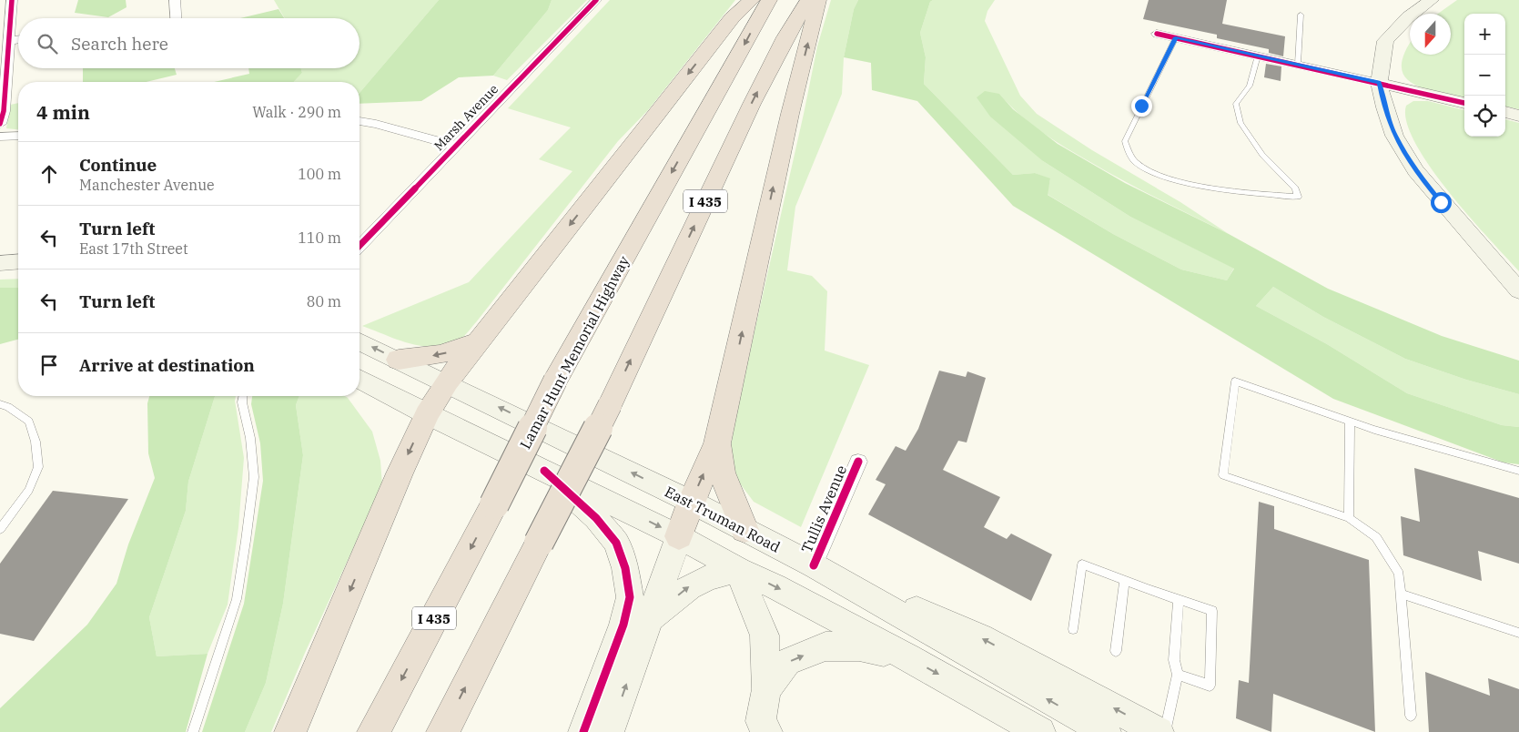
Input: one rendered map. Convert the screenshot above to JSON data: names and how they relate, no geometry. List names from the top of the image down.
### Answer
{
  "streets": {
    "highway": ["I 435", "Lamar Hunt Memorial Highway"],
    "main road": ["East Truman Road"],
    "street": ["Marsh Avenue", "Tullis Avenue"]
  },
  "crossings": [
    ["Tullis Avenue", "East Truman Road"]
  ],
  "north": "bottom",
  "page": {
    "map_buttons": ["+", "−"],
    "search": "Search here",
    "heading": ["4 min", "Walk · 290 m"],
    "list": [
      ["Continue", "Manchester Avenue", "100 m"],
      ["Turn left", "East 17th Street", "110 m"],
      ["Turn left", "80 m"],
      "Arrive at destination"
    ]
  }
}
